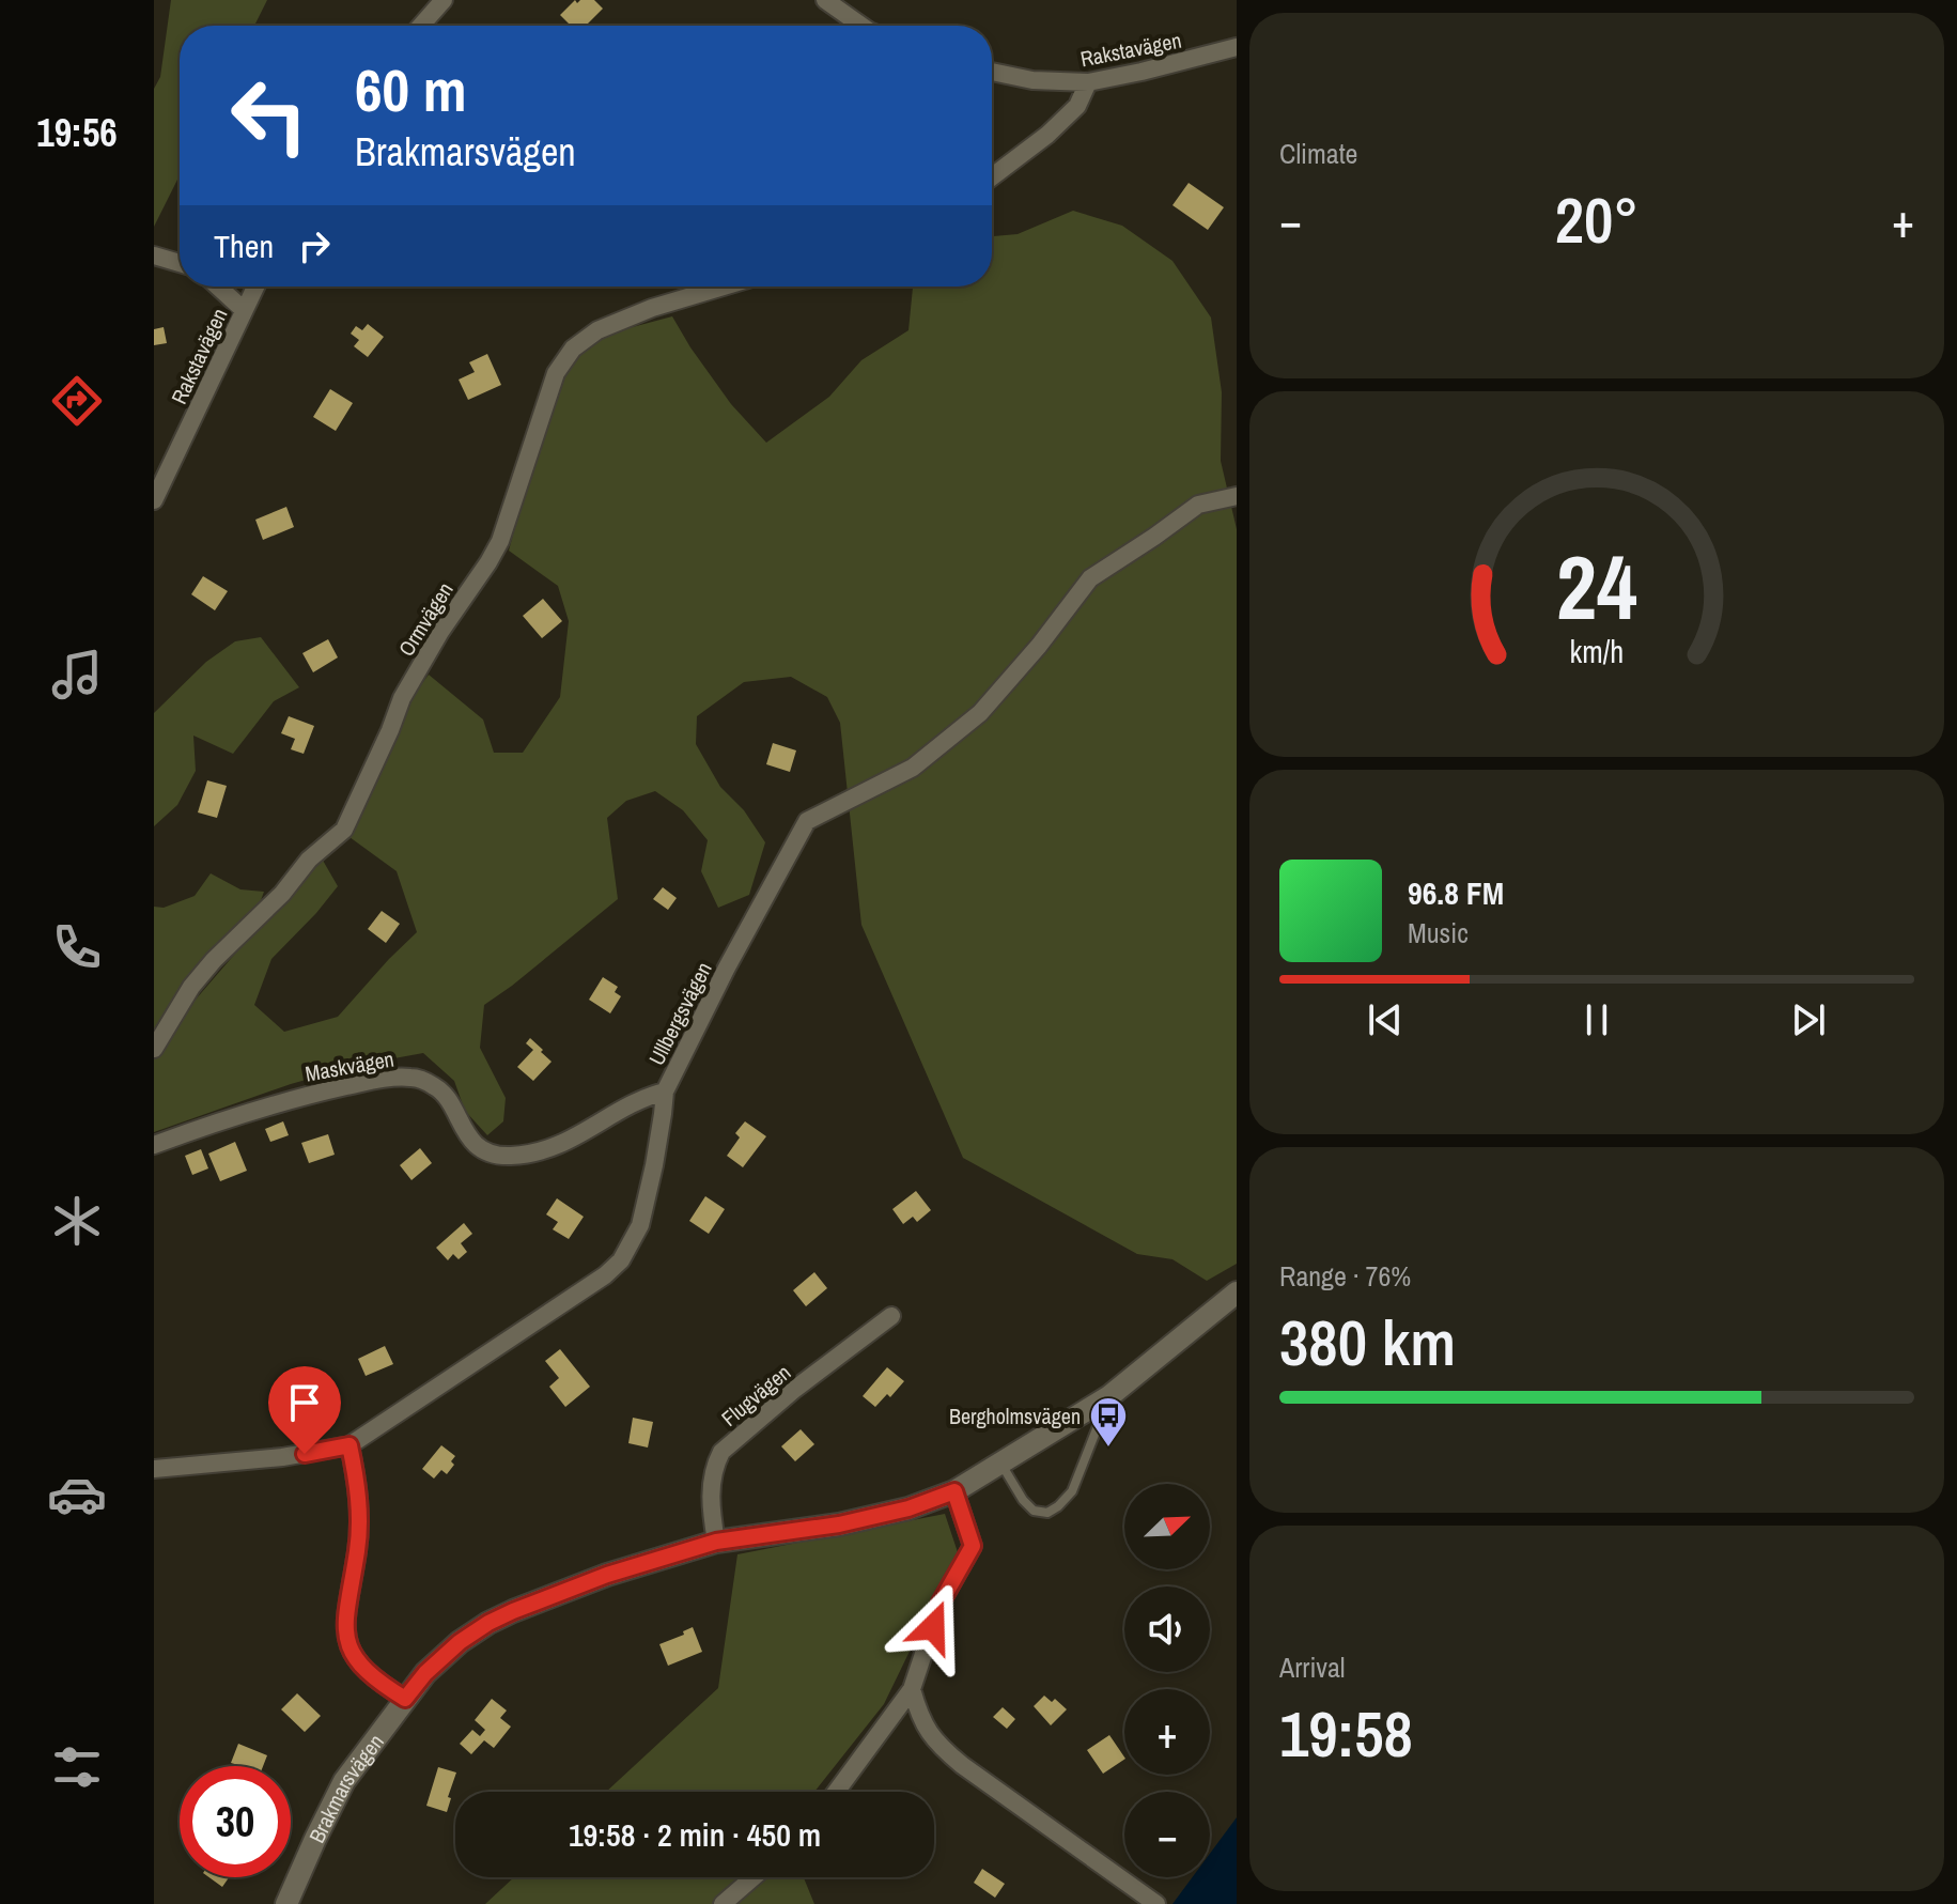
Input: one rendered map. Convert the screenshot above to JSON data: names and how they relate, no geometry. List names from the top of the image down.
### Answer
{
  "streets": {
    "street": [
      "Rakstavägen",
      "Ormvägen",
      "Ullbergsvägen",
      "Maskvägen",
      "Flugvägen",
      "Brakmarsvägen"
    ]
  },
  "crossings": [
    ["Ullbergsvägen", "Maskvägen"],
    ["Flugvägen", "Brakmarsvägen"]
  ],
  "places": {
    "bus stop": ["Bergholmsvägen"]
  },
  "north": "top right",
  "page": {
    "tabs": "19:56",
    "tile": [
      "Climate",
      ["Range · 76%", "380 km"],
      ["Arrival", "19:58"]
    ],
    "turn": ["60 m", "Brakmarsvägen"],
    "heat": ["−", "20°", "+"],
    "then": "Then",
    "song": ["96.8 FM", "Music"],
    "map_buttons": ["+", "−"],
    "limit": "30",
    "trip": "19:58 · 2 min · 450 m",
    "gauge": ["24", "km/h"]
  }
}
